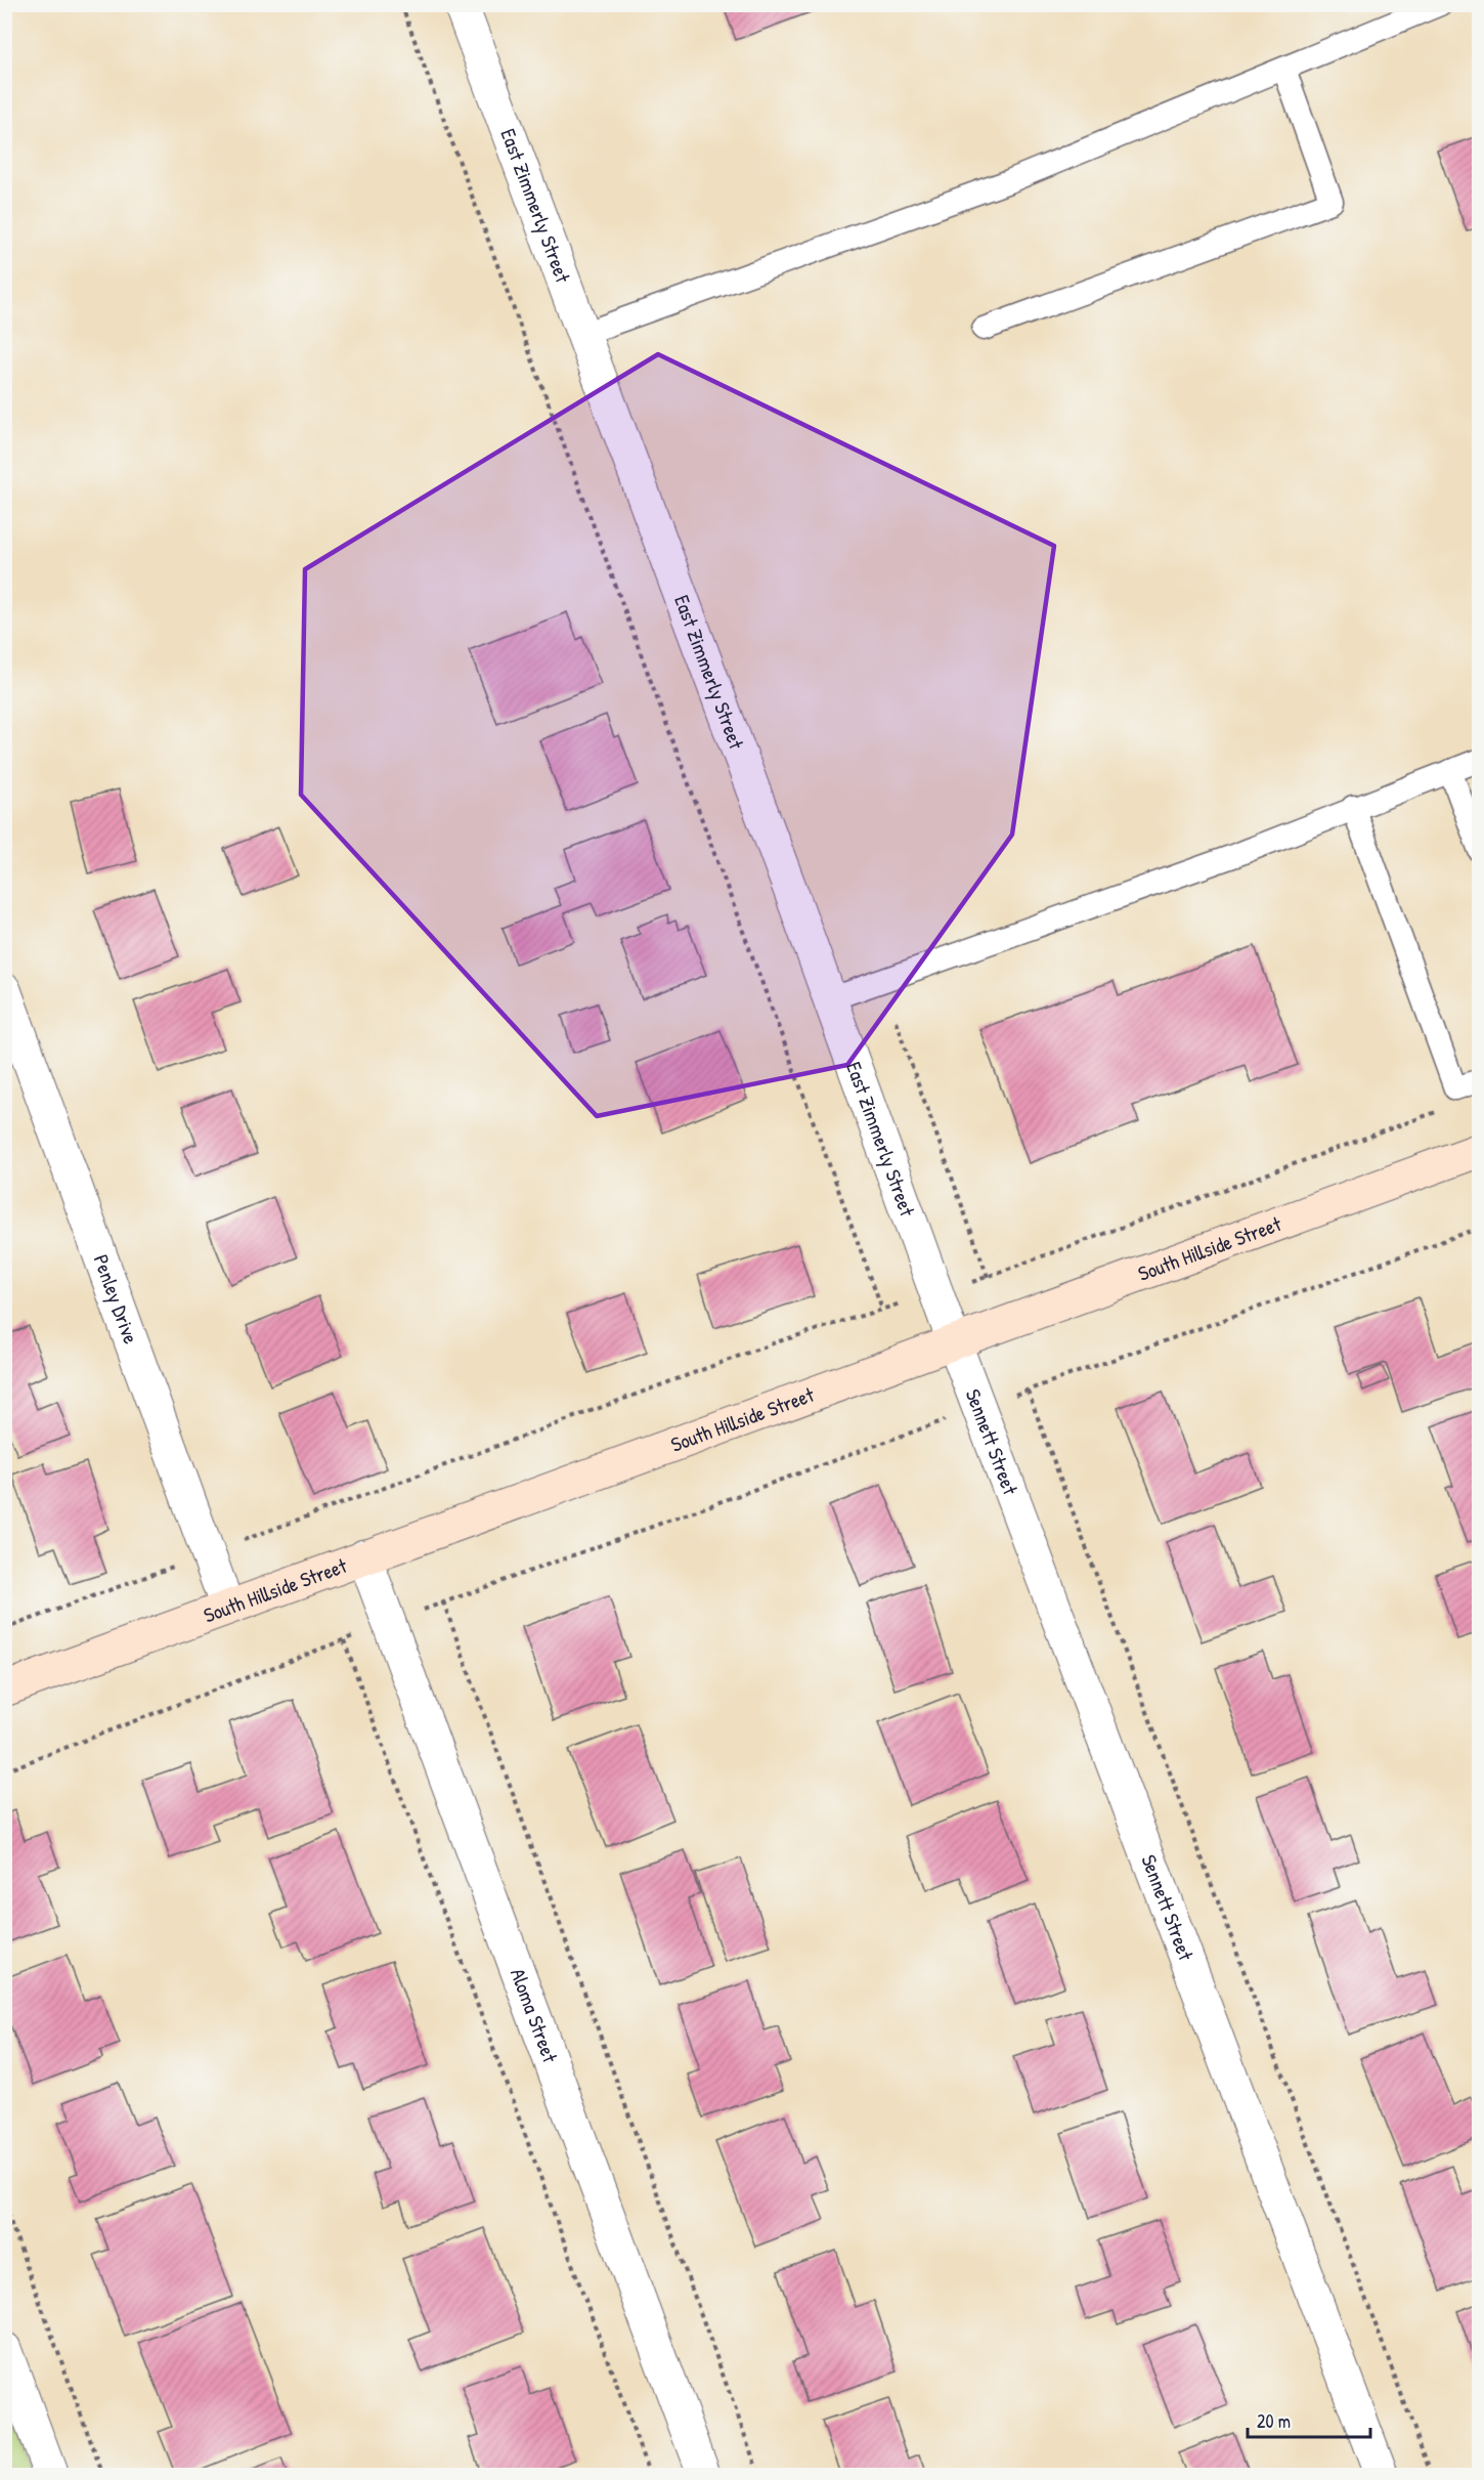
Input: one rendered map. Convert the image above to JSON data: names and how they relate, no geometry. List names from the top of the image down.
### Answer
{
  "streets": {
    "main road": ["South Hillside Street"],
    "street": [
      "East Zimmerly Street",
      "Penley Drive",
      "Sennett Street",
      "Aloma Street"
    ]
  },
  "crossings": [
    ["East Zimmerly Street", "South Hillside Street"],
    ["East Zimmerly Street", "Sennett Street"],
    ["South Hillside Street", "Penley Drive"],
    ["South Hillside Street", "Sennett Street"],
    ["South Hillside Street", "Aloma Street"]
  ],
  "scale_bar": "20 m"
}
